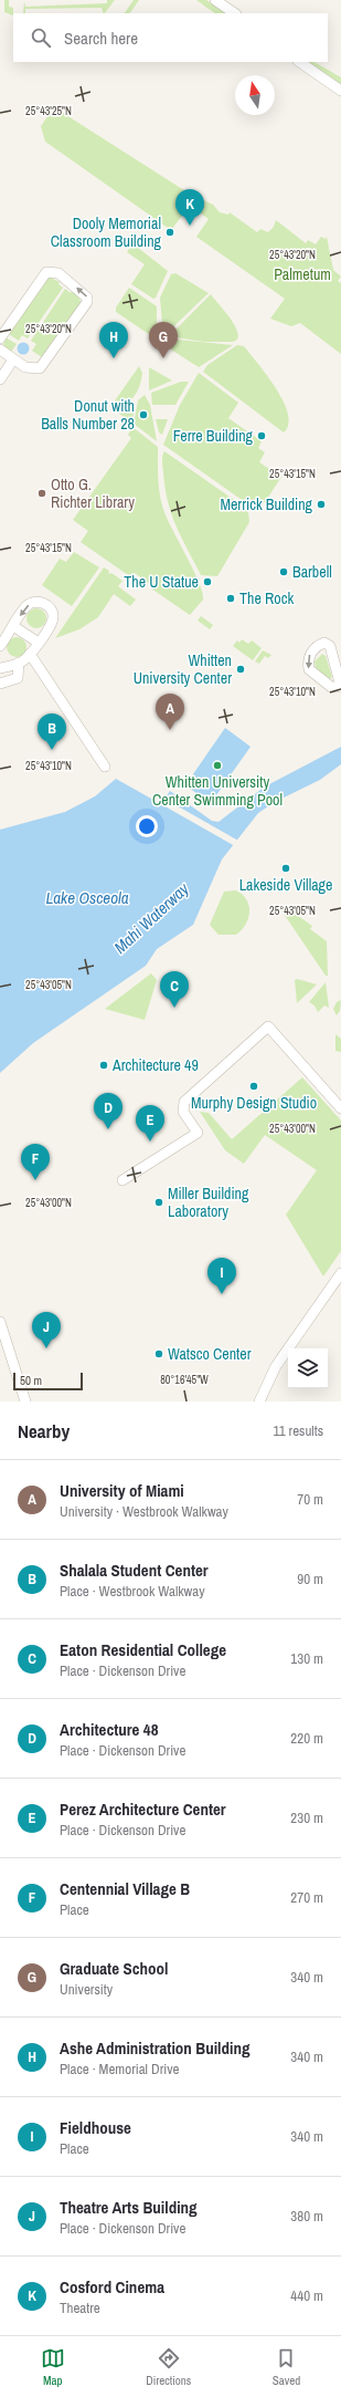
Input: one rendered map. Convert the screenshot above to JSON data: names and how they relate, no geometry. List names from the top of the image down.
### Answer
{
  "water": ["Lake Osceola", "Mahi Waterway"],
  "parks": ["Palmetum"],
  "places": [
    "Dooly Memorial Classroom Building",
    "Donut with Balls Number 28",
    "Ferre Building",
    "Otto G. Richter Library",
    "Merrick Building",
    "Barbell",
    "The U Statue",
    "The Rock",
    "Whitten University Center",
    "Whitten University Center Swimming Pool",
    "Lakeside Village",
    "Architecture 49",
    "Murphy Design Studio",
    "Miller Building Laboratory",
    "Watsco Center"
  ],
  "scale_bar": "50 m",
  "north": "top",
  "page": {
    "search": "Search here",
    "pins": [
      "K",
      "G",
      "H",
      "A",
      "B",
      "C",
      "D",
      "E",
      "F",
      "I",
      "J"
    ],
    "scale": "50 m",
    "heading": ["Nearby", "11 results"],
    "list": [
      {
        "mark": "A",
        "name": "University of Miami",
        "note": "University · Westbrook Walkway",
        "value": "70 m"
      },
      {
        "mark": "B",
        "name": "Shalala Student Center",
        "note": "Place · Westbrook Walkway",
        "value": "90 m"
      },
      {
        "mark": "C",
        "name": "Eaton Residential College",
        "note": "Place · Dickenson Drive",
        "value": "130 m"
      },
      {
        "mark": "D",
        "name": "Architecture 48",
        "note": "Place · Dickenson Drive",
        "value": "220 m"
      },
      {
        "mark": "E",
        "name": "Perez Architecture Center",
        "note": "Place · Dickenson Drive",
        "value": "230 m"
      },
      {
        "mark": "F",
        "name": "Centennial Village B",
        "note": "Place",
        "value": "270 m"
      },
      {
        "mark": "G",
        "name": "Graduate School",
        "note": "University",
        "value": "340 m"
      },
      {
        "mark": "H",
        "name": "Ashe Administration Building",
        "note": "Place · Memorial Drive",
        "value": "340 m"
      },
      {
        "mark": "I",
        "name": "Fieldhouse",
        "note": "Place",
        "value": "340 m"
      },
      {
        "mark": "J",
        "name": "Theatre Arts Building",
        "note": "Place · Dickenson Drive",
        "value": "380 m"
      },
      {
        "mark": "K",
        "name": "Cosford Cinema",
        "note": "Theatre",
        "value": "440 m"
      }
    ],
    "nav": ["Map", "Directions", "Saved"]
  },
  "coordinates": [
    "25°43'25\"N",
    "25°43'20\"N",
    "25°43'15\"N",
    "25°43'10\"N",
    "25°43'05\"N",
    "25°43'00\"N",
    "80°16'45\"W"
  ]
}
